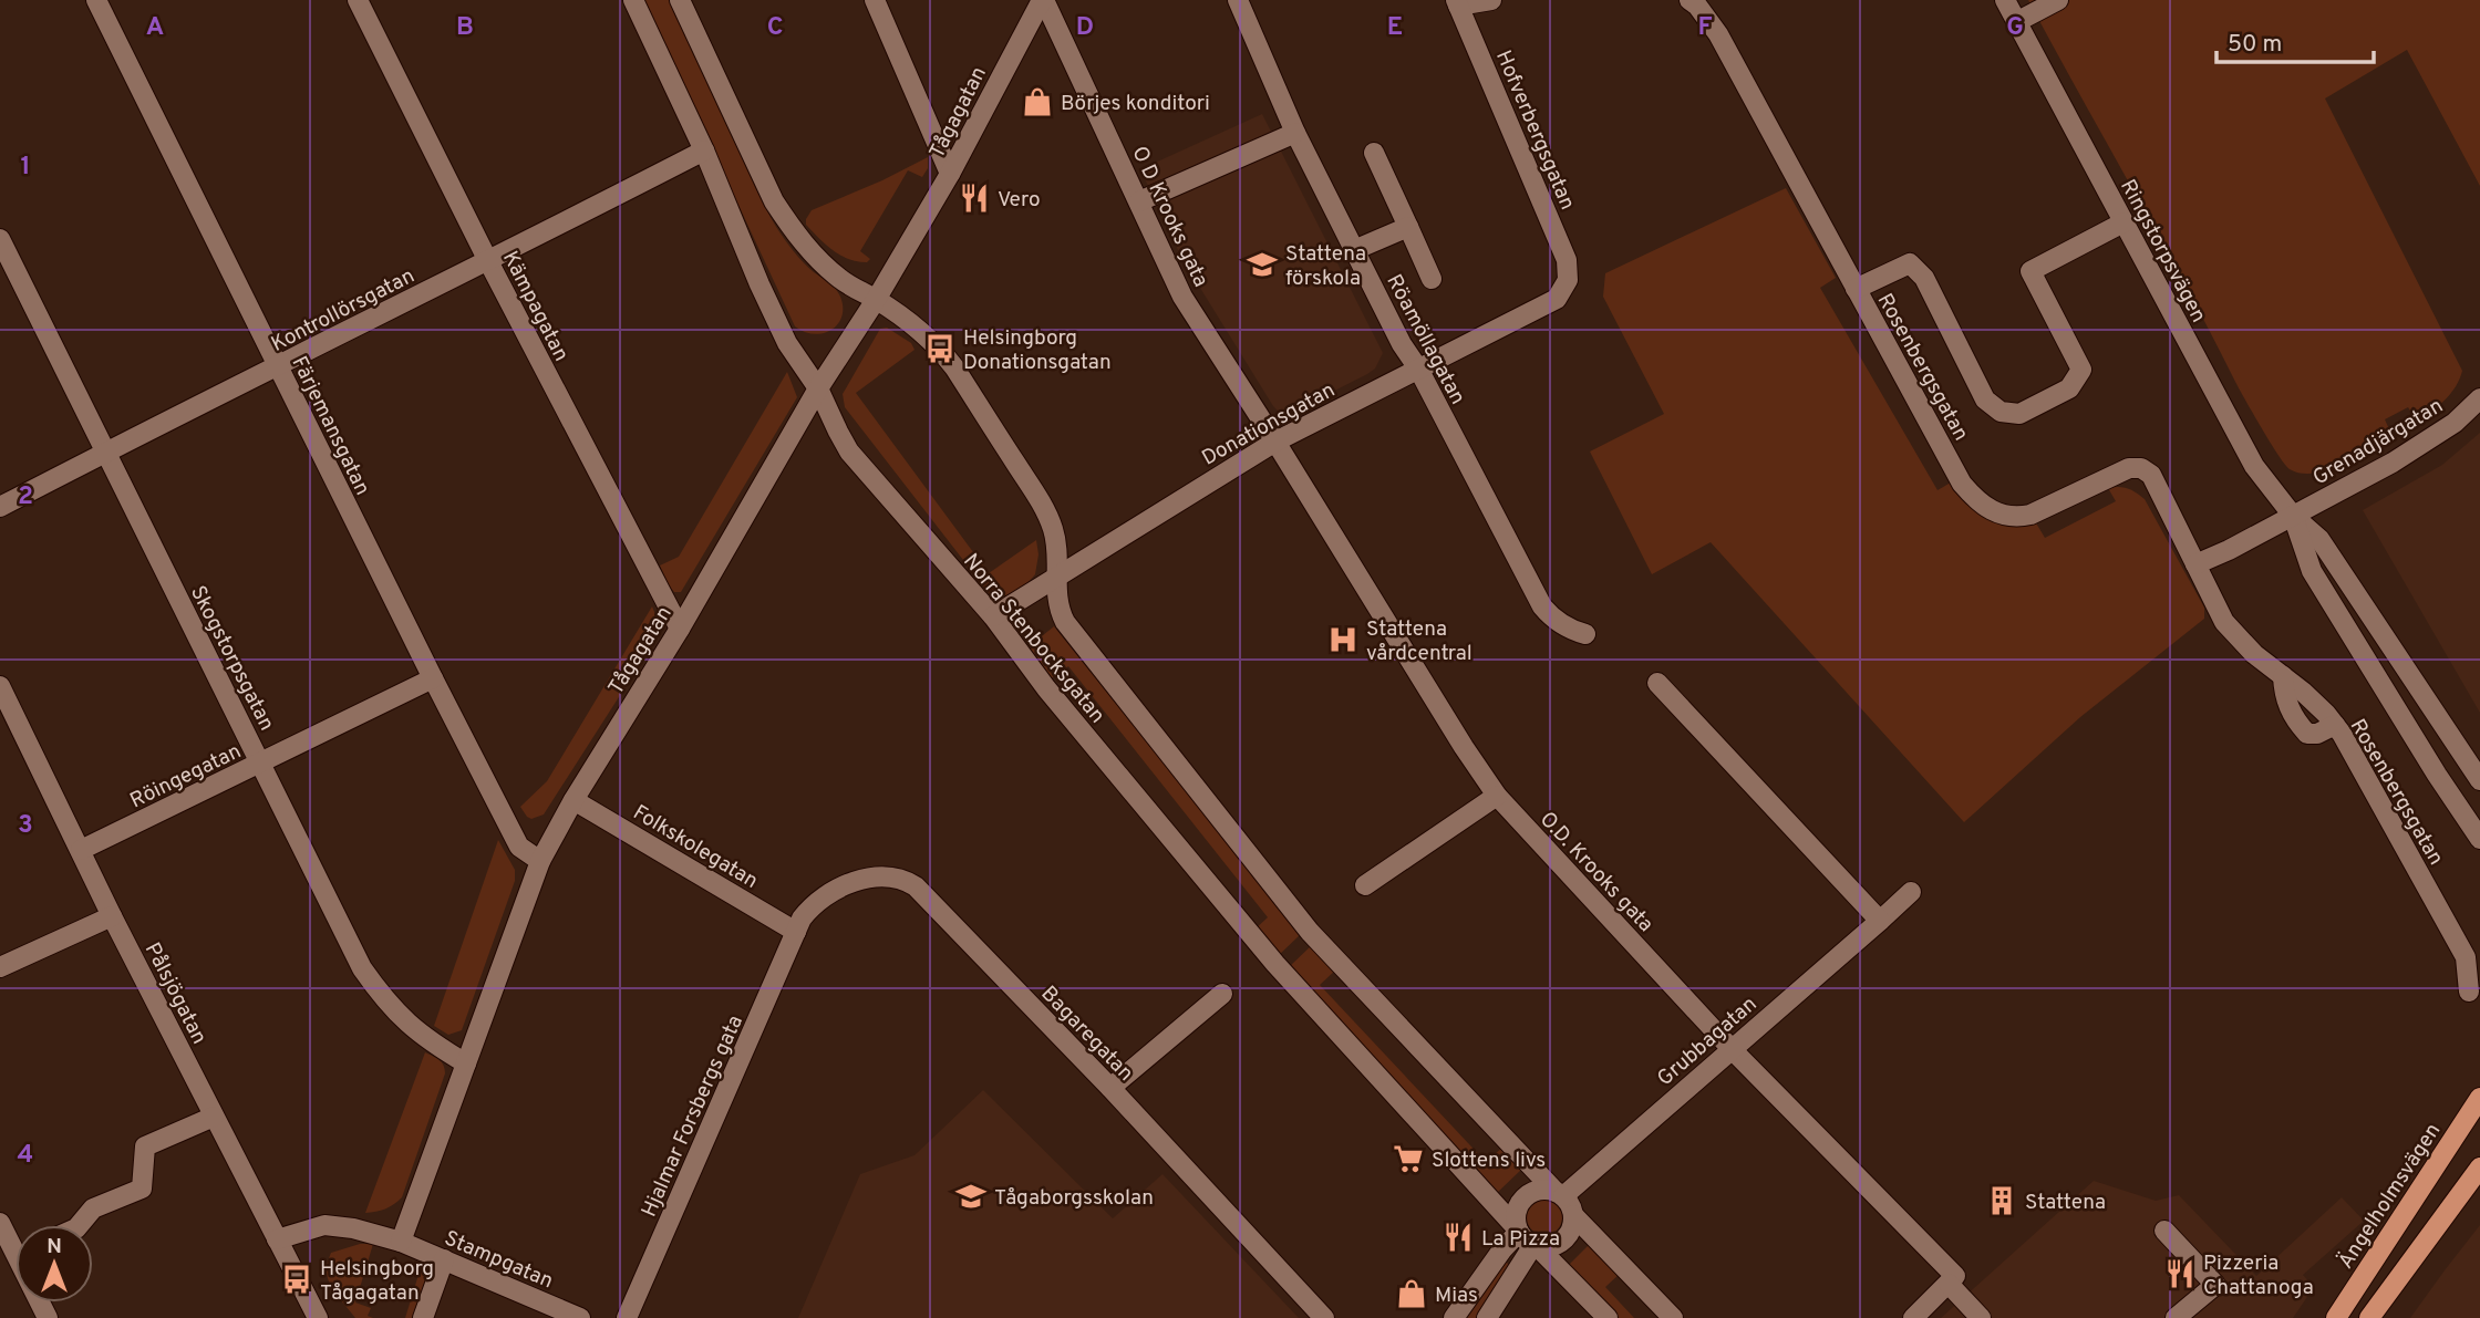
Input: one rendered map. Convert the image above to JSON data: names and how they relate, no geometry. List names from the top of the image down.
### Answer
{
  "streets": {
    "main road": ["Ängelholmsvägen"],
    "street": [
      "Tågagatan",
      "Hofverbergsgatan",
      "O D Krooks gata",
      "Ringstorpsvägen",
      "Kämpagatan",
      "Kontrollörsgatan",
      "Röamöllagatan",
      "Rosenbergsgatan",
      "Donationsgatan",
      "Färjemansgatan",
      "Grenadjärgatan",
      "Norra Stenbocksgatan",
      "Skogstorpsgatan",
      "Röingegatan",
      "Folkskolegatan",
      "O.D. Krooks gata",
      "Pålsjögatan",
      "Bagaregatan",
      "Grubbagatan",
      "Hjalmar Forsbergs gata",
      "Stampgatan"
    ]
  },
  "crossings": [
    ["Tågagatan", "O D Krooks gata"],
    ["Tågagatan", "Kämpagatan"],
    ["Tågagatan", "Färjemansgatan"],
    ["Tågagatan", "Norra Stenbocksgatan"],
    ["Tågagatan", "Skogstorpsgatan"],
    ["Tågagatan", "Folkskolegatan"],
    ["Tågagatan", "Stampgatan"],
    ["Hofverbergsgatan", "Donationsgatan"],
    ["O D Krooks gata", "Donationsgatan"],
    ["O D Krooks gata", "O.D. Krooks gata"],
    ["Ringstorpsvägen", "Grenadjärgatan"],
    ["Kämpagatan", "Kontrollörsgatan"],
    ["Kontrollörsgatan", "Färjemansgatan"],
    ["Kontrollörsgatan", "Norra Stenbocksgatan"],
    ["Kontrollörsgatan", "Skogstorpsgatan"],
    ["Röamöllagatan", "Donationsgatan"],
    ["Donationsgatan", "Norra Stenbocksgatan"],
    ["Donationsgatan", "O.D. Krooks gata"],
    ["Färjemansgatan", "Röingegatan"],
    ["Norra Stenbocksgatan", "Grubbagatan"],
    ["Skogstorpsgatan", "Röingegatan"],
    ["Röingegatan", "Pålsjögatan"],
    ["Folkskolegatan", "Bagaregatan"],
    ["Folkskolegatan", "Hjalmar Forsbergs gata"],
    ["O.D. Krooks gata", "Grubbagatan"],
    ["Bagaregatan", "Hjalmar Forsbergs gata"]
  ],
  "places": {
    "shop": ["Börjes konditori", "Mias"],
    "restaurant": ["Vero", "La Pizza", "Pizzeria Chattanoga"],
    "school or university": ["Stattena förskola", "Tågaborgsskolan"],
    "bus stop": ["Helsingborg Donationsgatan", "Helsingborg Tågagatan"],
    "hospital": ["Stattena vårdcentral"],
    "supermarket": ["Slottens livs"],
    "building": ["Stattena"]
  },
  "scale_bar": "50 m",
  "north": "top",
  "grid": {
    "columns": [
      "A",
      "B",
      "C",
      "D",
      "E",
      "F",
      "G"
    ],
    "rows": [
      "1",
      "2",
      "3",
      "4"
    ]
  }
}
